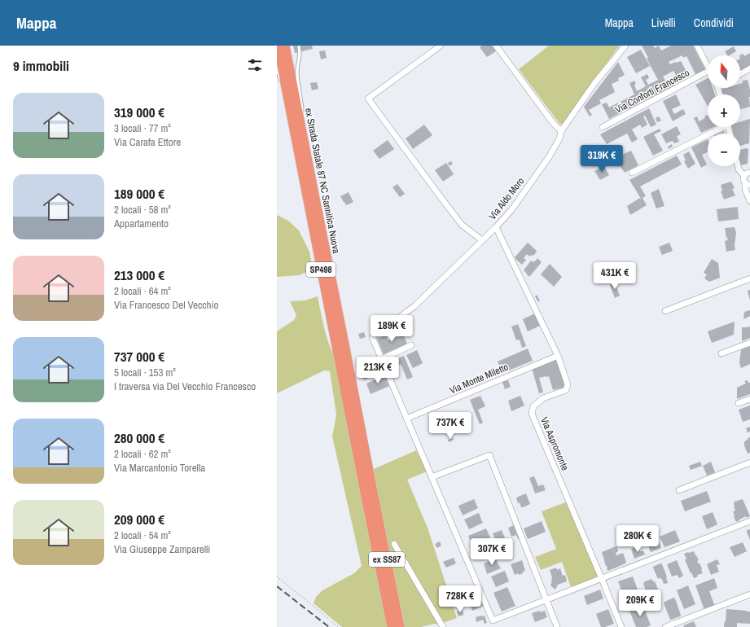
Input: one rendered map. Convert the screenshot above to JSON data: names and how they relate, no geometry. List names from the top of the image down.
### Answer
{
  "streets": {
    "highway": ["ex Strada Statale 87 NC Sannitica Nuova", "SP498", "ex SS87"],
    "street": [
      "Via Conforti Francesco",
      "Via Aldo Moro",
      "Via Monte Miletto",
      "Via Aspromonte"
    ]
  },
  "crossings": [
    ["Via Aldo Moro", "Via Aspromonte"],
    ["Via Monte Miletto", "Via Aspromonte"]
  ],
  "north": "top",
  "page": {
    "header": "Mappa",
    "nav": ["Mappa", "Livelli", "Condividi"],
    "heading": "9 immobili",
    "map_buttons": ["+", "−"],
    "list": [
      {
        "name": "319 000 €",
        "note": "3 locali · 77 m² · Via Carafa Ettore"
      },
      {
        "name": "189 000 €",
        "note": "2 locali · 58 m² · Appartamento"
      },
      {
        "name": "213 000 €",
        "note": "2 locali · 64 m² · Via Francesco Del Vecchio"
      },
      {
        "name": "737 000 €",
        "note": "5 locali · 153 m² · I traversa via Del Vecchio Francesco"
      },
      {
        "name": "280 000 €",
        "note": "2 locali · 62 m² · Via Marcantonio Torella"
      },
      {
        "name": "209 000 €",
        "note": "2 locali · 54 m² · Via Giuseppe Zamparelli"
      }
    ],
    "price": [
      "319K €",
      "431K €",
      "189K €",
      "213K €",
      "737K €",
      "280K €",
      "307K €",
      "728K €",
      "209K €"
    ]
  }
}
